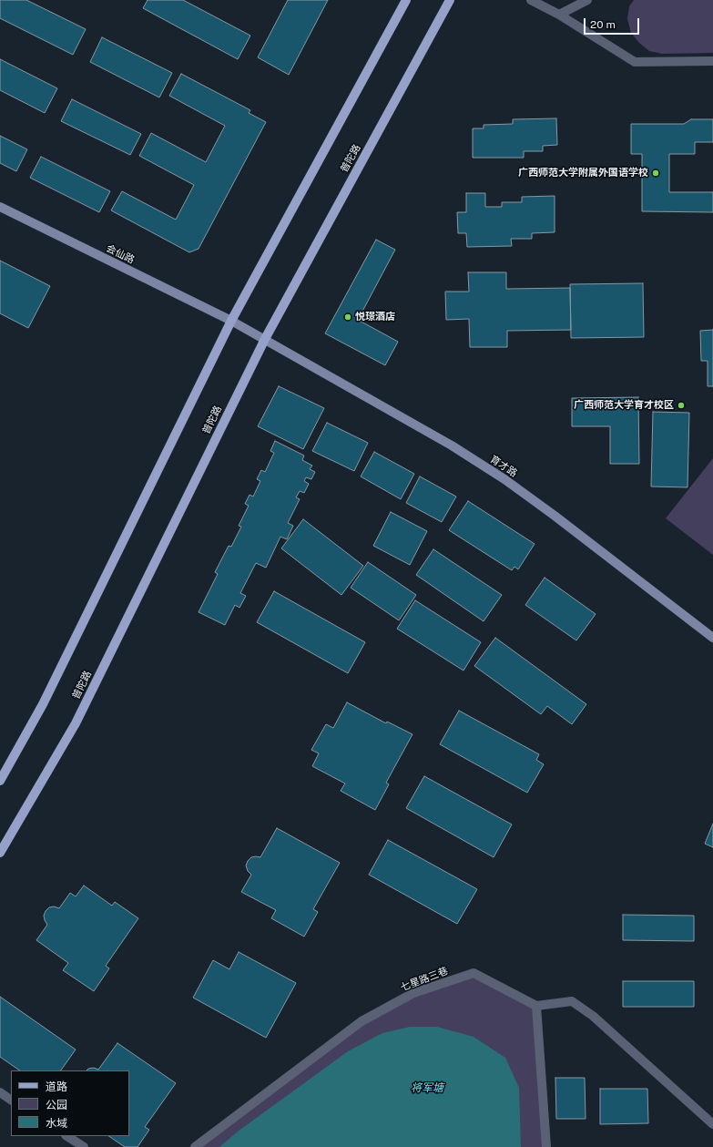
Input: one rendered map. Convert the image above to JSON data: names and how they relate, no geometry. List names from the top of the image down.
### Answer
{
  "streets": {
    "main road": ["普陀路", "会仙路", "育才路"],
    "street": ["七星路三巷"]
  },
  "crossings": [
    ["普陀路", "会仙路"],
    ["普陀路", "育才路"],
    ["会仙路", "育才路"]
  ],
  "water": ["将军塘"],
  "places": ["广西师范大学附属外国语学校", "悦璟酒店", "广西师范大学育才校区"],
  "legend": ["道路", "公园", "水域"],
  "scale_bar": "20 m"
}
